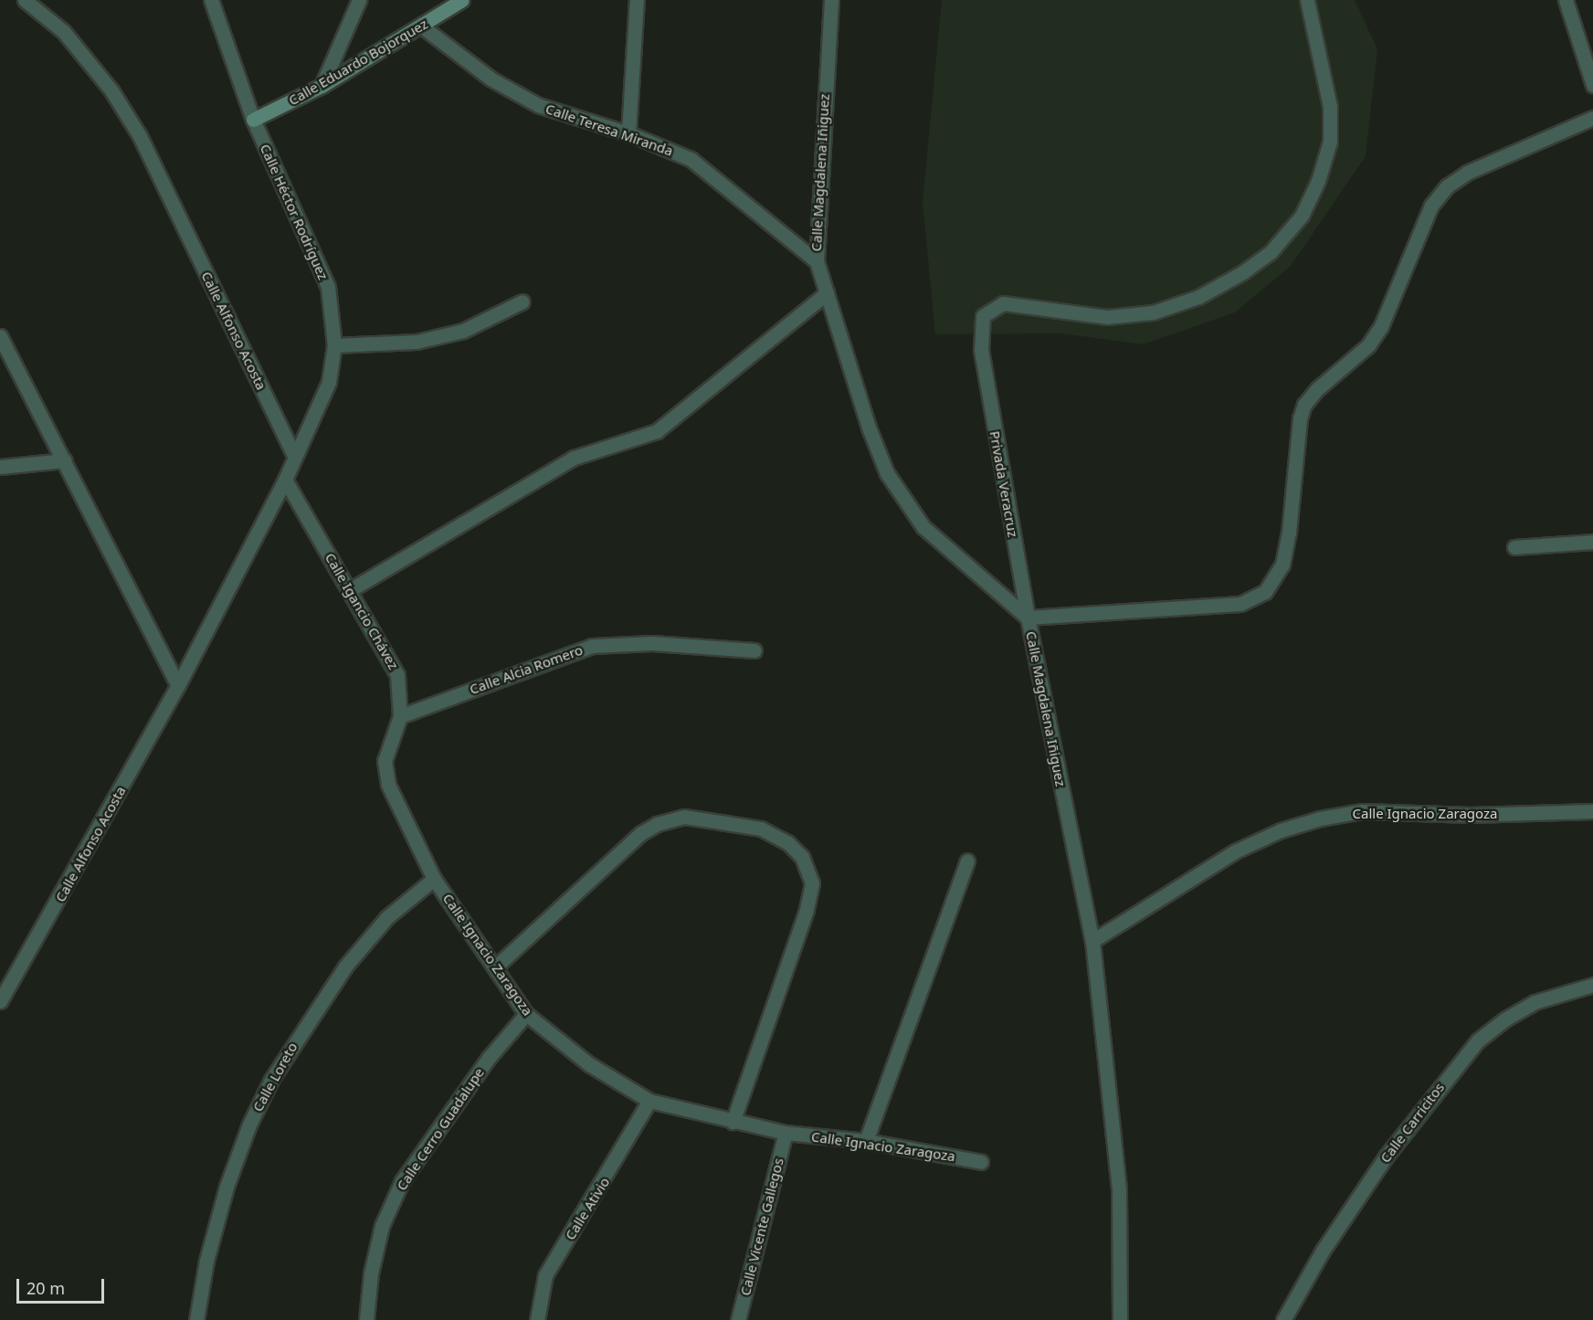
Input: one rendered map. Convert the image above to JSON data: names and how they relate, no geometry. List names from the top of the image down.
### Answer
{
  "streets": {
    "street": [
      "Calle Eduardo Bojorquez",
      "Calle Teresa Miranda",
      "Calle Magdalena Iñiguez",
      "Calle Héctor Rodríguez",
      "Calle Alfonso Acosta",
      "Privada Veracruz",
      "Calle Igancio Chávez",
      "Calle Alcia Romero",
      "Calle Ignacio Zaragoza",
      "Calle Loreto",
      "Calle Carricitos",
      "Calle Cerro Guadalupe",
      "Calle Ativio",
      "Calle Vicente Gallegos"
    ]
  },
  "crossings": [
    ["Calle Eduardo Bojorquez", "Calle Teresa Miranda"],
    ["Calle Eduardo Bojorquez", "Calle Héctor Rodríguez"],
    ["Calle Teresa Miranda", "Calle Magdalena Iñiguez"],
    ["Calle Magdalena Iñiguez", "Privada Veracruz"],
    ["Calle Magdalena Iñiguez", "Calle Ignacio Zaragoza"],
    ["Calle Héctor Rodríguez", "Calle Alfonso Acosta"],
    ["Calle Alfonso Acosta", "Calle Igancio Chávez"],
    ["Calle Igancio Chávez", "Calle Alcia Romero"],
    ["Calle Igancio Chávez", "Calle Ignacio Zaragoza"],
    ["Calle Ignacio Zaragoza", "Calle Loreto"],
    ["Calle Ignacio Zaragoza", "Calle Cerro Guadalupe"],
    ["Calle Ignacio Zaragoza", "Calle Ativio"],
    ["Calle Ignacio Zaragoza", "Calle Vicente Gallegos"]
  ],
  "scale_bar": "20 m"
}
